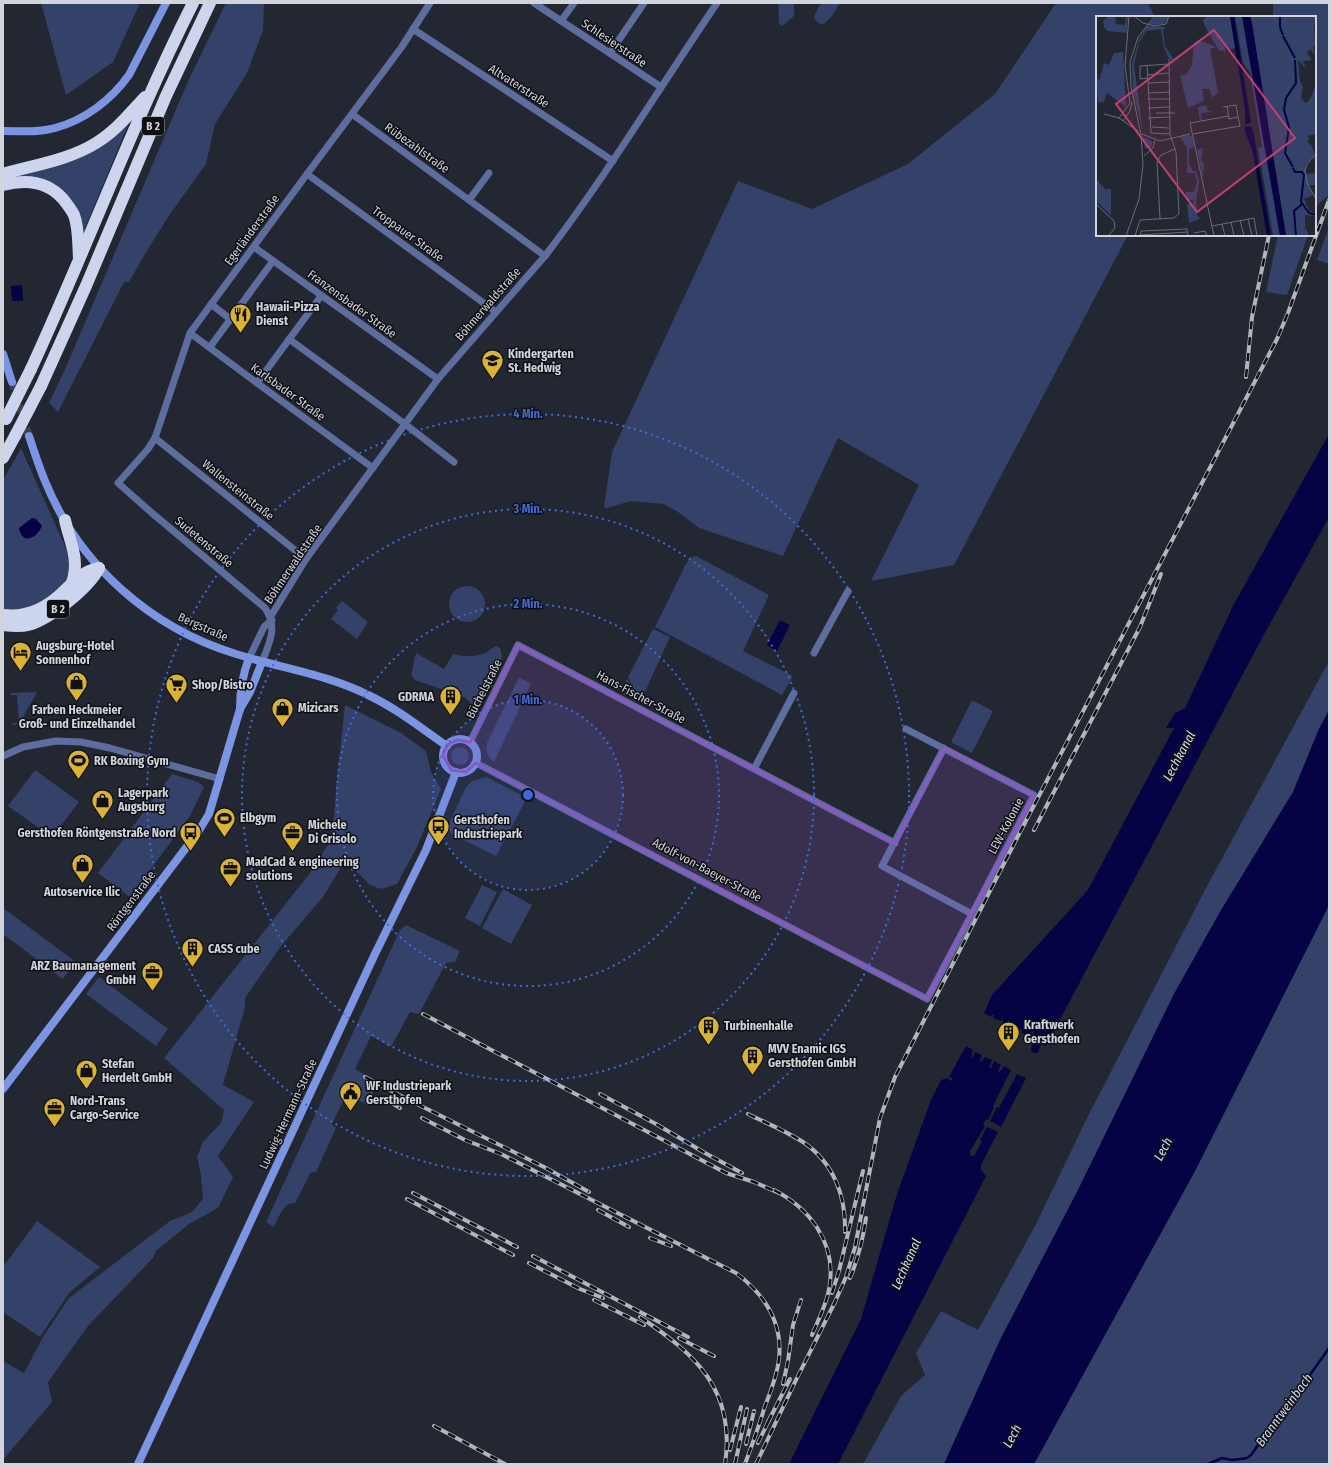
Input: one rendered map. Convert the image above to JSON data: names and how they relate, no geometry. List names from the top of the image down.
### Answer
{
  "streets": {
    "highway": ["B 2"],
    "street": [
      "Schlesierstraße",
      "Altvaterstraße",
      "Rübezahlstraße",
      "Egerländerstraße",
      "Troppauer Straße",
      "Franzensbader Straße",
      "Böhmerwaldstraße",
      "Karlsbader Straße",
      "Wallensteinstraße",
      "Sudetenstraße",
      "Bergstraße",
      "Büchelstraße",
      "Hans-Fischer-Straße",
      "LEW-Kolonie",
      "Adolf-von-Baeyer-Straße",
      "Röntgenstraße",
      "Ludwig-Hermann-Straße"
    ]
  },
  "crossings": [
    ["Schlesierstraße", "Böhmerwaldstraße"],
    ["Altvaterstraße", "Egerländerstraße"],
    ["Altvaterstraße", "Böhmerwaldstraße"],
    ["B 2", "Bergstraße"],
    ["Rübezahlstraße", "Egerländerstraße"],
    ["Rübezahlstraße", "Böhmerwaldstraße"],
    ["Egerländerstraße", "Troppauer Straße"],
    ["Egerländerstraße", "Franzensbader Straße"],
    ["Egerländerstraße", "Karlsbader Straße"],
    ["Egerländerstraße", "Wallensteinstraße"],
    ["Egerländerstraße", "Sudetenstraße"],
    ["Troppauer Straße", "Böhmerwaldstraße"],
    ["Franzensbader Straße", "Böhmerwaldstraße"],
    ["Böhmerwaldstraße", "Karlsbader Straße"],
    ["Böhmerwaldstraße", "Wallensteinstraße"],
    ["Böhmerwaldstraße", "Sudetenstraße"],
    ["Bergstraße", "Büchelstraße"],
    ["Bergstraße", "Adolf-von-Baeyer-Straße"],
    ["Bergstraße", "Röntgenstraße"],
    ["Bergstraße", "Ludwig-Hermann-Straße"],
    ["Büchelstraße", "Hans-Fischer-Straße"],
    ["Büchelstraße", "Adolf-von-Baeyer-Straße"],
    ["Büchelstraße", "Ludwig-Hermann-Straße"],
    ["LEW-Kolonie", "Adolf-von-Baeyer-Straße"],
    ["Adolf-von-Baeyer-Straße", "Ludwig-Hermann-Straße"]
  ],
  "water": ["Lechkanal", "Lech", "Branntweinbach"],
  "places": {
    "restaurant": ["Hawaii-Pizza Dienst"],
    "school or university": ["Kindergarten St. Hedwig"],
    "hotel": ["Augsburg-Hotel Sonnenhof"],
    "shop": [
      "Farben Heckmeier Groß- und Einzelhandel",
      "Mizicars",
      "Lagerpark Augsburg",
      "Autoservice Ilic",
      "Stefan Herdelt GmbH"
    ],
    "supermarket": ["Shop/Bistro"],
    "building": [
      "GDRMA",
      "CASS cube",
      "Turbinenhalle",
      "Kraftwerk Gersthofen",
      "MVV Enamic IGS Gersthofen GmbH"
    ],
    "sports": ["RK Boxing Gym", "Elbgym"],
    "bus stop": ["Gersthofen Industriepark", "Gersthofen Röntgenstraße Nord"],
    "office": [
      "Michele Di Grisolo",
      "MadCad & engineering solutions",
      "ARZ Baumanagement GmbH",
      "Nord-Trans Cargo-Service"
    ],
    "public building": ["WF Industriepark Gersthofen"]
  },
  "rings": [
    "4 Min.",
    "3 Min.",
    "2 Min.",
    "1 Min."
  ]
}
